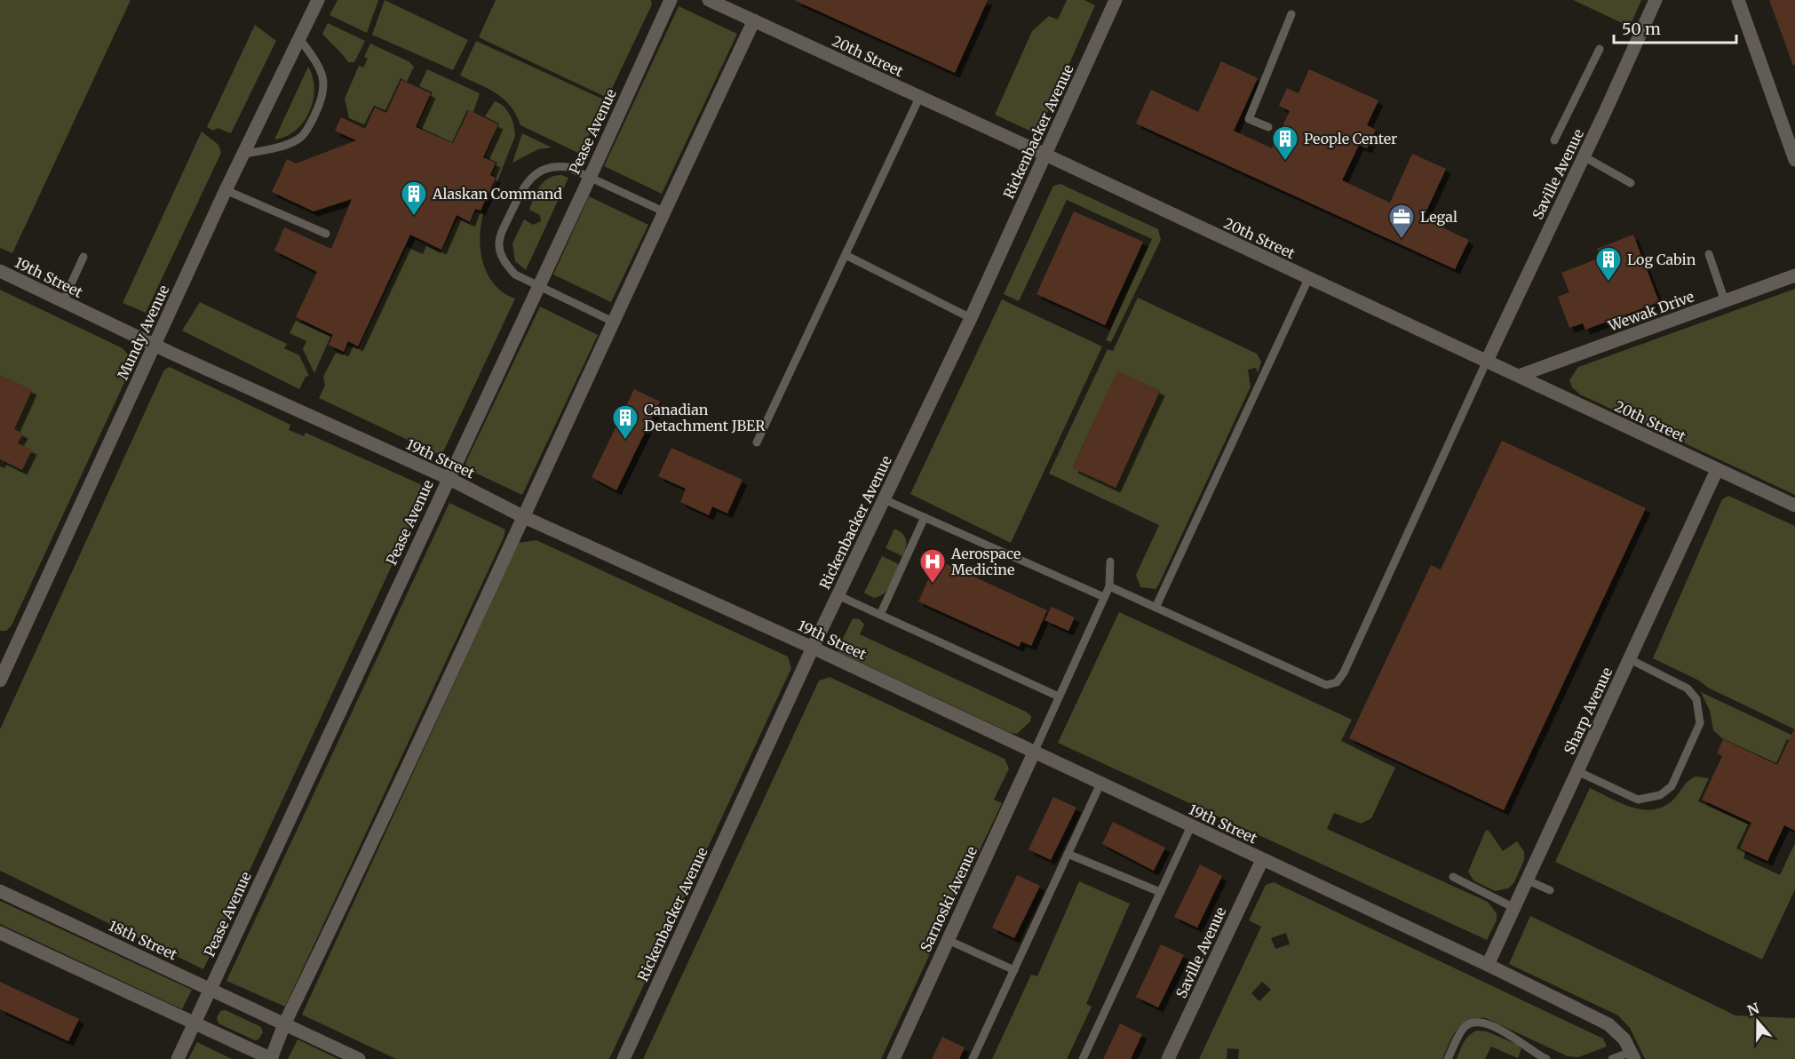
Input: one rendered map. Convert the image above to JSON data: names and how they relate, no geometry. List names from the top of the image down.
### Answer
{
  "streets": {
    "street": [
      "20th Street",
      "Pease Avenue",
      "Rickenbacker Avenue",
      "Saville Avenue",
      "19th Street",
      "Wewak Drive",
      "Mundy Avenue",
      "Sharp Avenue",
      "Sarnoski Avenue",
      "18th Street"
    ]
  },
  "crossings": [
    ["20th Street", "Rickenbacker Avenue"],
    ["20th Street", "Saville Avenue"],
    ["20th Street", "Wewak Drive"],
    ["20th Street", "Sharp Avenue"],
    ["Pease Avenue", "19th Street"],
    ["Pease Avenue", "18th Street"],
    ["Rickenbacker Avenue", "19th Street"],
    ["Saville Avenue", "19th Street"],
    ["19th Street", "Mundy Avenue"],
    ["19th Street", "Sharp Avenue"],
    ["19th Street", "Sarnoski Avenue"]
  ],
  "places": {
    "building": [
      "People Center",
      "Alaskan Command",
      "Log Cabin",
      "Canadian Detachment JBER"
    ],
    "office": ["Legal"],
    "hospital": ["Aerospace Medicine"]
  },
  "scale_bar": "50 m",
  "north": "top"
}
